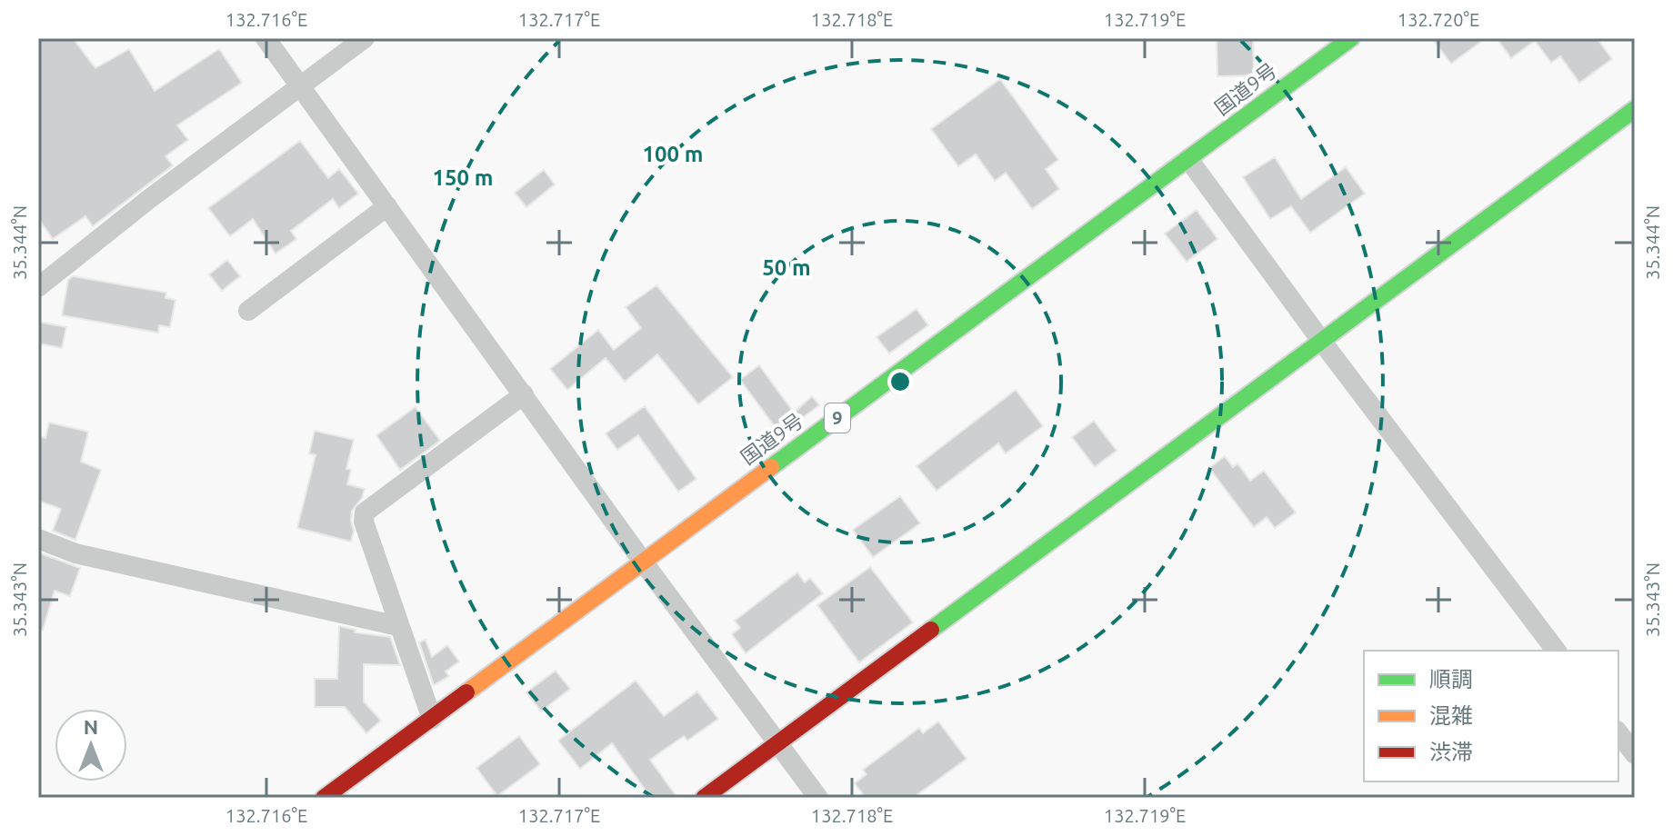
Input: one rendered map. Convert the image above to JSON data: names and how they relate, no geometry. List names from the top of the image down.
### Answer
{
  "streets": {
    "main road": ["国道9号", "9"]
  },
  "legend": ["順調", "混雑", "渋滞"],
  "north": "top",
  "coordinates": [
    "132.716°E",
    "132.717°E",
    "132.718°E",
    "132.719°E",
    "132.720°E",
    "35.344°N",
    "35.343°N"
  ],
  "rings": ["100 m", "150 m", "50 m"]
}
